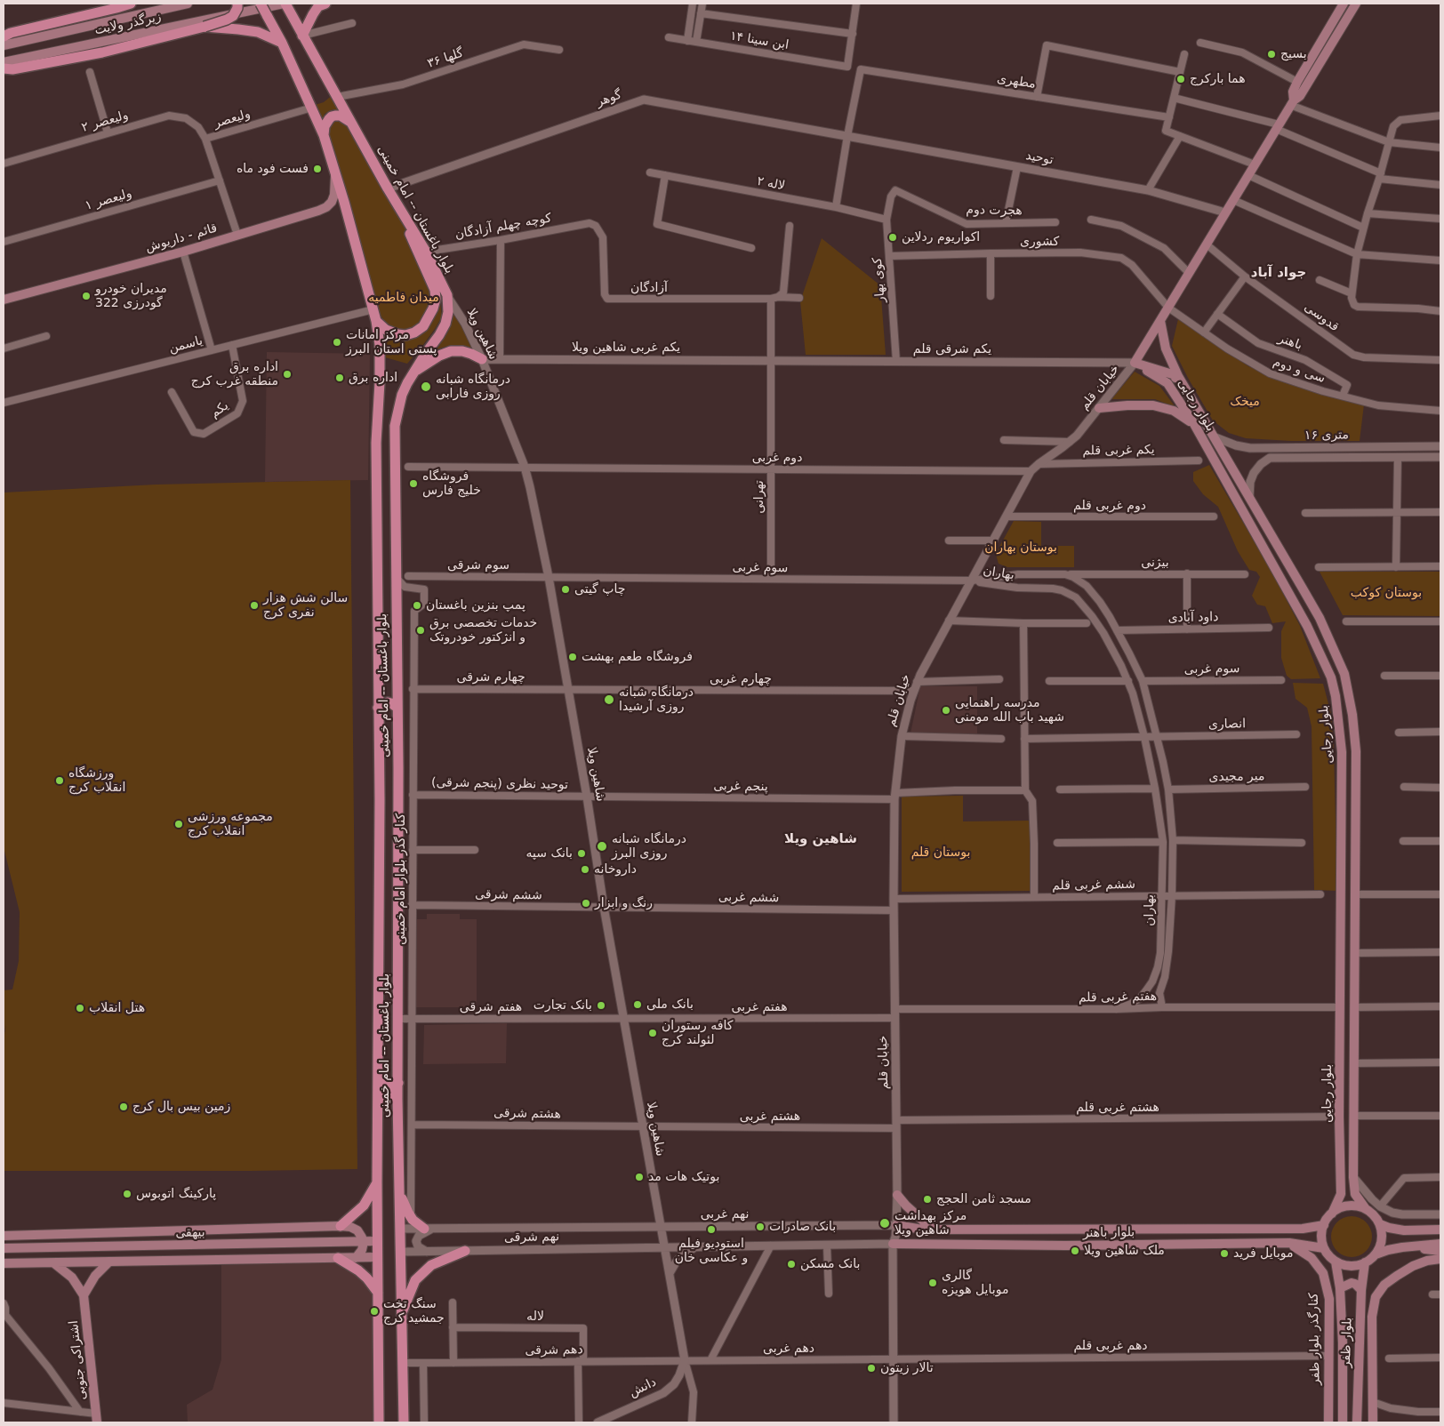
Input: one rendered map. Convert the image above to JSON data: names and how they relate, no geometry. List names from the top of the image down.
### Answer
{
  "streets": {
    "main road": [
      "زیرگذر ولایت",
      "بلوار باغستان -- امام خمینی",
      "قائم - داریوش",
      "خیابان قلم",
      "بلوار رجایی",
      "بیهقی",
      "بلوار باهنر",
      "کنارگذر بلوار ظفر",
      "بلوار ظفر",
      "اشتراکی جنوبی"
    ],
    "street": [
      "ابن سینا ۱۴",
      "۳۶ گلها",
      "مطهری",
      "گوهر",
      "ولیعصر",
      "ولیعصر ۲",
      "توحید",
      "لاله ۲",
      "ولیعصر ۱",
      "هجرت دوم",
      "کوچه چهلم آزادگان",
      "کشوری",
      "کوی بهار",
      "آزادگان",
      "قدوسی",
      "شاهین ویلا",
      "باهنر",
      "یاسمن",
      "یکم غربی شاهین ویلا",
      "یکم شرقی قلم",
      "سی و دوم",
      "یکم",
      "۱۶ متری",
      "یکم غربی قلم",
      "دوم غربی",
      "تهرانی",
      "دوم غربی قلم",
      "بیژنی",
      "سوم شرقی",
      "سوم غربی",
      "بهاران",
      "داود آبادی",
      "چهارم شرقی",
      "چهارم غربی",
      "انصاری",
      "میر مجیدی",
      "توحید نظری (پنجم شرقی)",
      "پنجم غربی",
      "کنار گذر بلوار امام خمینی",
      "ششم غربی قلم",
      "ششم شرقی",
      "ششم غربی",
      "هفتم غربی قلم",
      "هفتم شرقی",
      "هفتم غربی",
      "هشتم غربی قلم",
      "هشتم شرقی",
      "هشتم غربی",
      "نهم غربی",
      "نهم شرقی",
      "لاله",
      "دهم غربی قلم",
      "دهم غربی",
      "دهم شرقی",
      "دانش"
    ]
  },
  "crossings": [
    ["زیرگذر ولایت", "بلوار باغستان -- امام خمینی"],
    ["۳۶ گلها", "بلوار باغستان -- امام خمینی"],
    ["مطهری", "گوهر"],
    ["مطهری", "توحید"],
    ["گوهر", "توحید"],
    ["گوهر", "بلوار باغستان -- امام خمینی"],
    ["ولیعصر", "ولیعصر ۲"],
    ["ولیعصر", "ولیعصر ۱"],
    ["ولیعصر", "بلوار باغستان -- امام خمینی"],
    ["ولیعصر", "قائم - داریوش"],
    ["توحید", "خیابان قلم"],
    ["لاله ۲", "کوی بهار"],
    ["بلوار باغستان -- امام خمینی", "کوچه چهلم آزادگان"],
    ["بلوار باغستان -- امام خمینی", "قائم - داریوش"],
    ["بلوار باغستان -- امام خمینی", "شاهین ویلا"],
    ["بلوار باغستان -- امام خمینی", "یاسمن"],
    ["بلوار باغستان -- امام خمینی", "کنار گذر بلوار امام خمینی"],
    ["بلوار باغستان -- امام خمینی", "هفتم شرقی"],
    ["بلوار باغستان -- امام خمینی", "بیهقی"],
    ["بلوار باغستان -- امام خمینی", "نهم شرقی"],
    ["بلوار باغستان -- امام خمینی", "دهم شرقی"],
    ["هجرت دوم", "کوی بهار"],
    ["کوچه چهلم آزادگان", "آزادگان"],
    ["کشوری", "کوی بهار"],
    ["کشوری", "سی و دوم"],
    ["کشوری", "خیابان قلم"],
    ["کوی بهار", "یکم شرقی قلم"],
    ["آزادگان", "تهرانی"],
    ["قدوسی", "خیابان قلم"],
    ["شاهین ویلا", "یکم غربی شاهین ویلا"],
    ["شاهین ویلا", "دوم غربی"],
    ["شاهین ویلا", "سوم شرقی"],
    ["شاهین ویلا", "سوم غربی"],
    ["شاهین ویلا", "چهارم شرقی"],
    ["شاهین ویلا", "چهارم غربی"],
    ["شاهین ویلا", "توحید نظری (پنجم شرقی)"],
    ["شاهین ویلا", "پنجم غربی"],
    ["شاهین ویلا", "ششم شرقی"],
    ["شاهین ویلا", "ششم غربی"],
    ["شاهین ویلا", "هفتم شرقی"],
    ["شاهین ویلا", "هفتم غربی"],
    ["شاهین ویلا", "هشتم شرقی"],
    ["شاهین ویلا", "هشتم غربی"],
    ["شاهین ویلا", "نهم غربی"],
    ["شاهین ویلا", "نهم شرقی"],
    ["شاهین ویلا", "دهم غربی"],
    ["شاهین ویلا", "دهم شرقی"],
    ["شاهین ویلا", "دانش"],
    ["باهنر", "سی و دوم"],
    ["یاسمن", "یکم"],
    ["یکم غربی شاهین ویلا", "یکم شرقی قلم"],
    ["یکم غربی شاهین ویلا", "تهرانی"],
    ["یکم شرقی قلم", "خیابان قلم"],
    ["یکم شرقی قلم", "بلوار رجایی"],
    ["یکم شرقی قلم", "تهرانی"],
    ["سی و دوم", "خیابان قلم"],
    ["خیابان قلم", "بلوار رجایی"],
    ["خیابان قلم", "یکم غربی قلم"],
    ["خیابان قلم", "دوم غربی"],
    ["خیابان قلم", "دوم غربی قلم"],
    ["خیابان قلم", "سوم غربی"],
    ["خیابان قلم", "بهاران"],
    ["خیابان قلم", "چهارم غربی"],
    ["خیابان قلم", "پنجم غربی"],
    ["خیابان قلم", "ششم غربی قلم"],
    ["خیابان قلم", "ششم غربی"],
    ["خیابان قلم", "هفتم غربی قلم"],
    ["خیابان قلم", "هفتم غربی"],
    ["خیابان قلم", "هشتم غربی قلم"],
    ["خیابان قلم", "هشتم غربی"],
    ["خیابان قلم", "نهم غربی"],
    ["خیابان قلم", "بلوار باهنر"],
    ["خیابان قلم", "دهم غربی قلم"],
    ["خیابان قلم", "دهم غربی"],
    ["بلوار رجایی", "۱۶ متری"],
    ["بلوار رجایی", "هفتم غربی قلم"],
    ["بلوار رجایی", "هشتم غربی قلم"],
    ["بلوار رجایی", "بلوار باهنر"],
    ["بلوار رجایی", "بلوار ظفر"],
    ["دوم غربی", "تهرانی"],
    ["تهرانی", "سوم غربی"],
    ["بیژنی", "بهاران"],
    ["سوم شرقی", "سوم غربی"],
    ["سوم غربی", "بهاران"],
    ["بهاران", "داود آبادی"],
    ["بهاران", "انصاری"],
    ["بهاران", "میر مجیدی"],
    ["بهاران", "ششم غربی قلم"],
    ["بهاران", "هفتم غربی قلم"],
    ["چهارم شرقی", "چهارم غربی"],
    ["چهارم شرقی", "کنار گذر بلوار امام خمینی"],
    ["توحید نظری (پنجم شرقی)", "پنجم غربی"],
    ["توحید نظری (پنجم شرقی)", "کنار گذر بلوار امام خمینی"],
    ["کنار گذر بلوار امام خمینی", "ششم شرقی"],
    ["کنار گذر بلوار امام خمینی", "هفتم شرقی"],
    ["کنار گذر بلوار امام خمینی", "هشتم شرقی"],
    ["ششم شرقی", "ششم غربی"],
    ["هفتم شرقی", "هفتم غربی"],
    ["هشتم غربی قلم", "هشتم غربی"],
    ["هشتم شرقی", "هشتم غربی"],
    ["نهم غربی", "بلوار باهنر"],
    ["نهم غربی", "نهم شرقی"],
    ["بلوار باهنر", "کنارگذر بلوار ظفر"],
    ["بلوار باهنر", "بلوار ظفر"],
    ["لاله", "دهم شرقی"],
    ["کنارگذر بلوار ظفر", "دهم غربی قلم"],
    ["دهم غربی قلم", "دهم غربی"],
    ["دهم غربی", "دهم شرقی"],
    ["دهم غربی", "دانش"],
    ["دهم شرقی", "دانش"]
  ],
  "districts": ["جواد آباد", "شاهین ویلا"],
  "parks": [
    "میدان فاطمیه",
    "میخک",
    "بوستان بهاران",
    "بوستان کوکب",
    "بوستان قلم"
  ],
  "places": [
    "بسیج",
    "هما بارکرج",
    "فست فود ماه",
    "اکواریوم ردلاین",
    "مدیران خودرو گودرزی 322",
    "مرکز امانات پستی استان البرز",
    "اداره برق منطقه غرب کرج",
    "اداره برق",
    "درمانگاه شبانه روزی فارابی",
    "فروشگاه خلیج فارس",
    "چاپ گیتی",
    "سالن شش هزار نفری کرج",
    "پمپ بنزین باغستان",
    "خدمات تخصصی برق و انژکتور خودروتک",
    "فروشگاه طعم بهشت",
    "درمانگاه شبانه روزی آرشیدا",
    "مدرسه راهنمایی شهید باب الله مومنی",
    "ورزشگاه انقلاب کرج",
    "مجموعه ورزشی انقلاب کرج",
    "درمانگاه شبانه روزی البرز",
    "بانک سپه",
    "داروخانه",
    "رنگ و ابزار",
    "بانک ملی",
    "بانک تجارت",
    "هتل انقلاب",
    "کافه رستوران لئولند کرج",
    "زمین بیس بال کرج",
    "بوتیک هات مد",
    "پارکینگ اتوبوس",
    "مسجد ثامن الحجج",
    "مرکز بهداشت شاهین ویلا",
    "بانک صادرات",
    "استودیو فیلم و عکاسی خان",
    "ملک شاهین ویلا",
    "موبایل فرید",
    "بانک مسکن",
    "گالری موبایل هویزه",
    "سنگ تخت جمشید کرج",
    "تالار زیتون"
  ]
}
